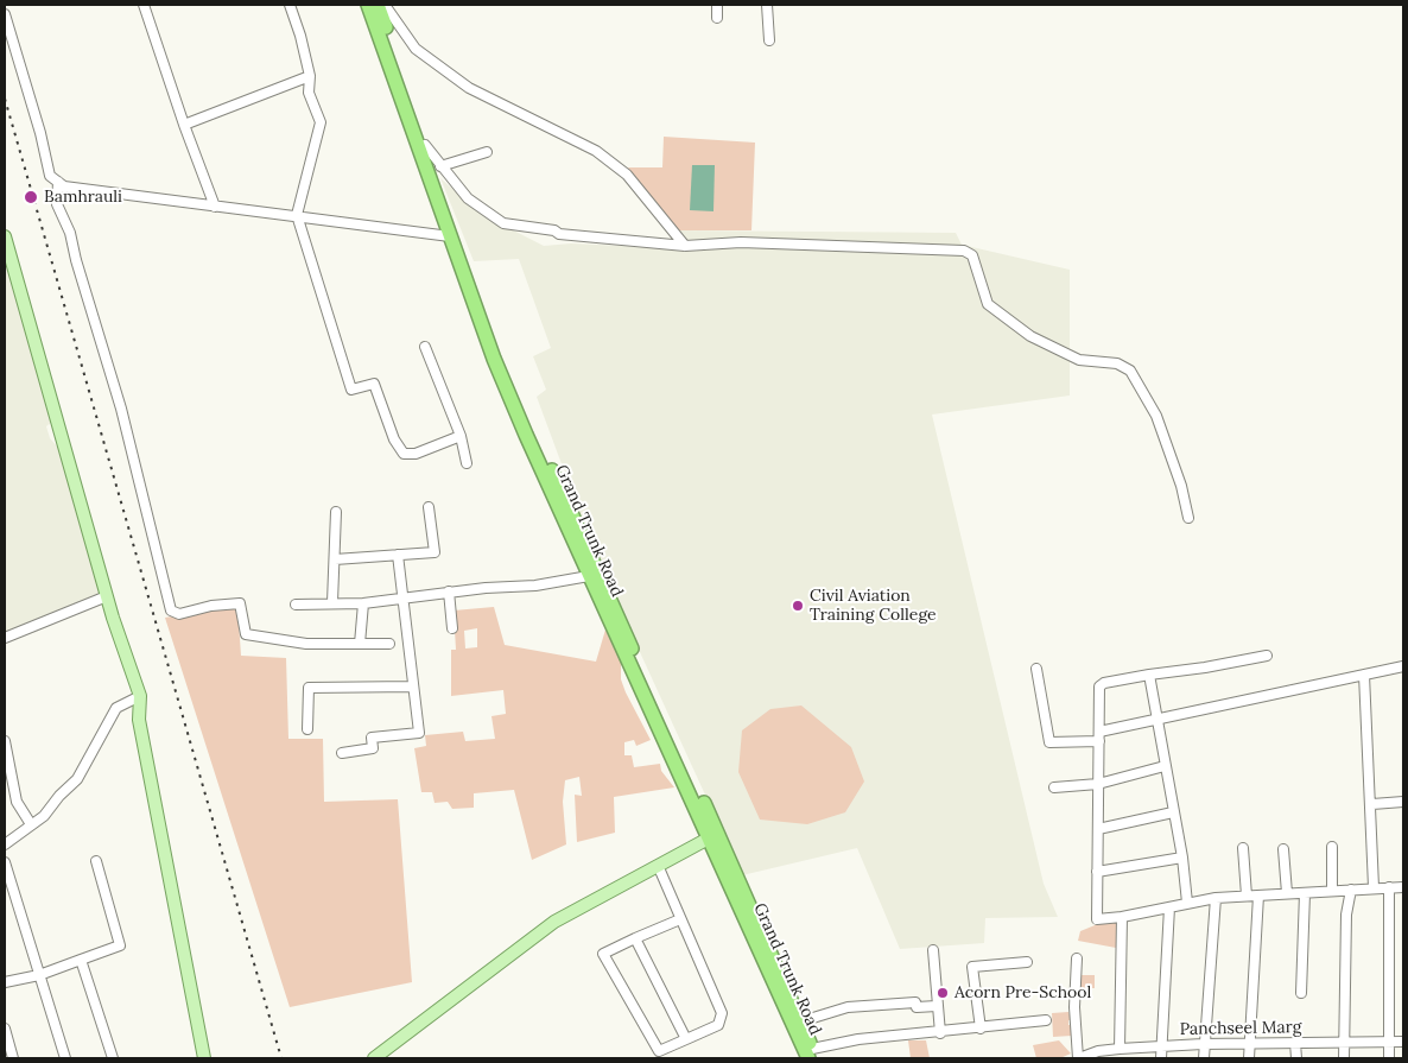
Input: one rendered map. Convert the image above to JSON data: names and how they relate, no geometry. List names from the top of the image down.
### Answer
{
  "streets": {
    "highway": ["Grand Trunk Road"],
    "street": ["Panchseel Marg"]
  },
  "places": ["Bamhrauli", "Civil Aviation Training College", "Acorn Pre-School"]
}
